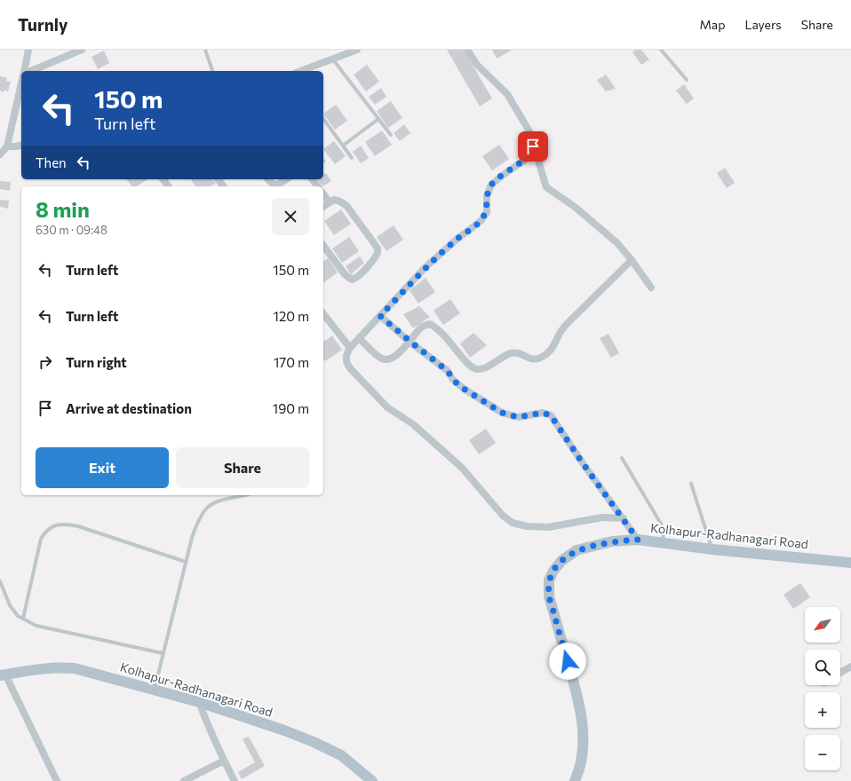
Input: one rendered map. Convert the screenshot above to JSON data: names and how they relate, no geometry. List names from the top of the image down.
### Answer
{
  "streets": {
    "main road": ["Kolhapur-Radhanagari Road"]
  },
  "north": "bottom left",
  "page": {
    "header": "Turnly",
    "nav": ["Map", "Layers", "Share"],
    "turn": ["150 m", "Turn left"],
    "then": "Then",
    "heading": ["8 min", "630 m · 09:48"],
    "list": [
      {
        "name": "Turn left",
        "value": "150 m"
      },
      {
        "name": "Turn left",
        "value": "120 m"
      },
      {
        "name": "Turn right",
        "value": "170 m"
      },
      {
        "name": "Arrive at destination",
        "value": "190 m"
      }
    ],
    "buttons": ["Exit", "Share"],
    "map_buttons": ["+", "−"]
  }
}
